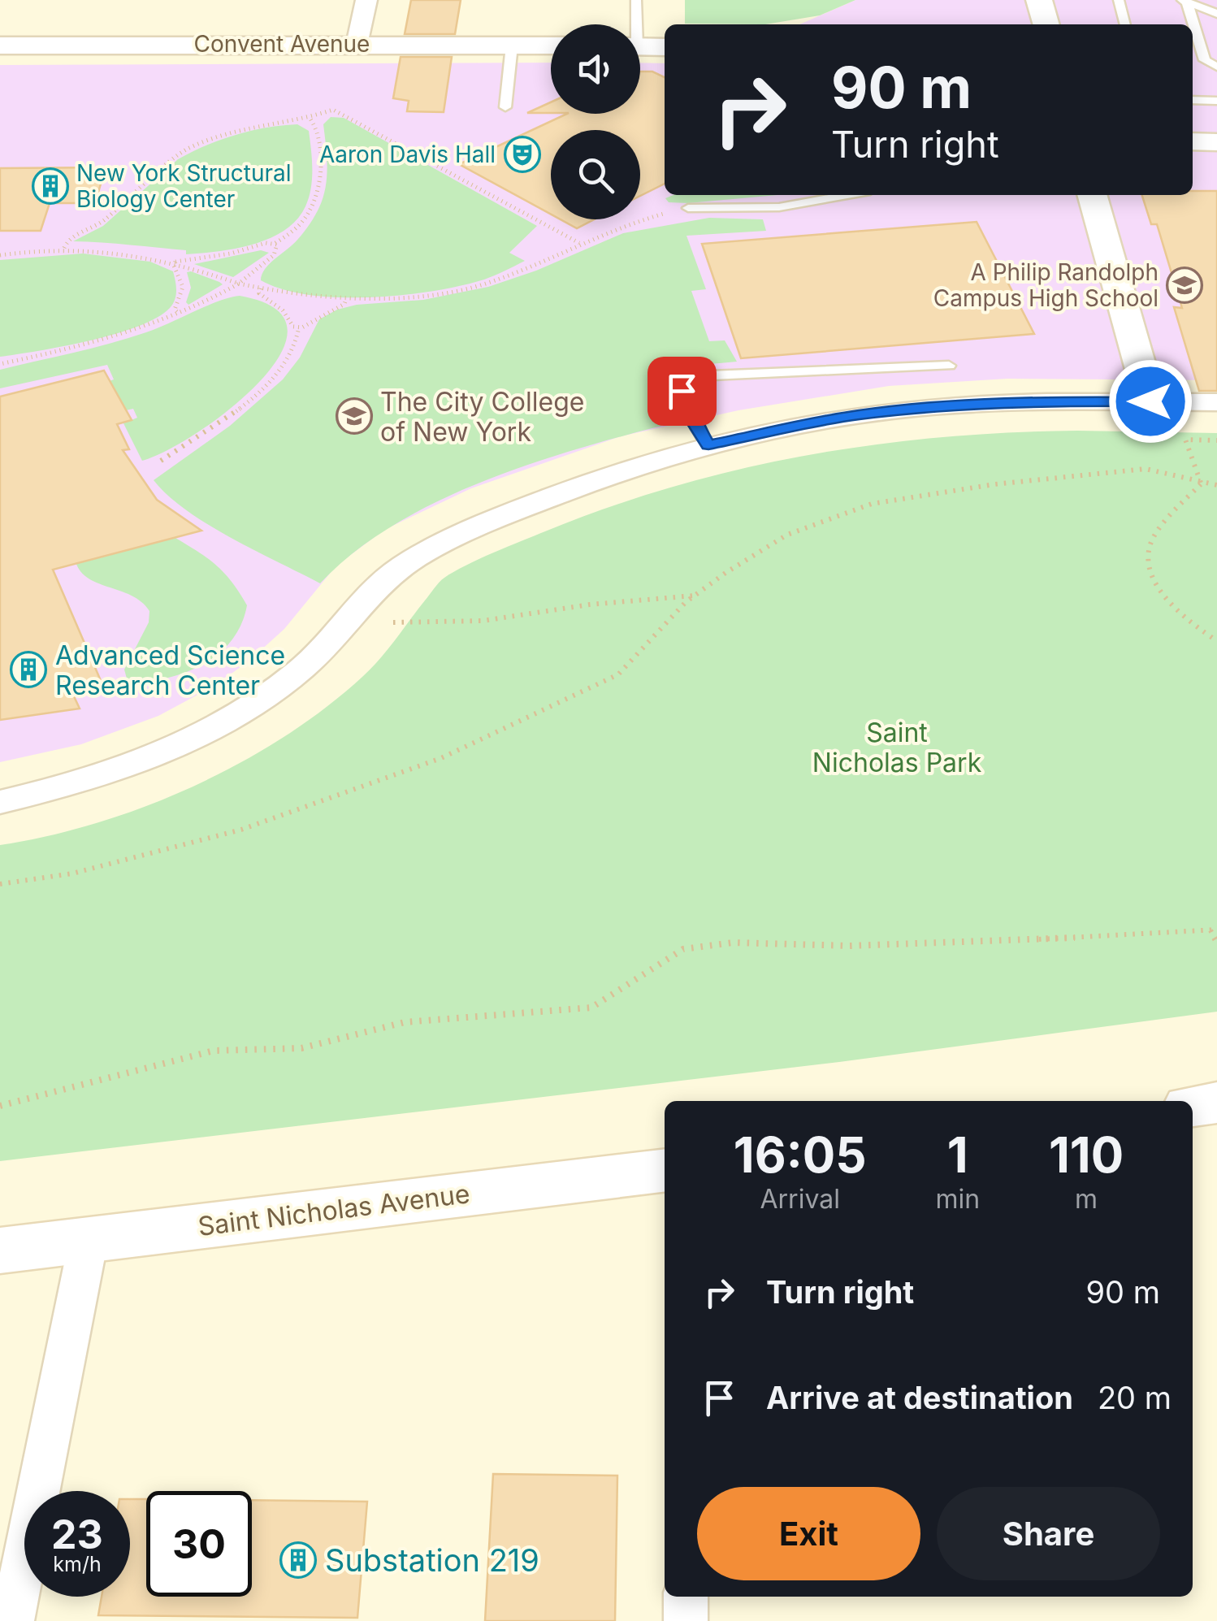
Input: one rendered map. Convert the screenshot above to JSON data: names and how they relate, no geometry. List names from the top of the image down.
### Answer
{
  "streets": {
    "main road": ["Saint Nicholas Avenue"],
    "street": ["Convent Avenue"]
  },
  "parks": ["Saint Nicholas Park"],
  "places": {
    "theatre": ["Aaron Davis Hall"],
    "building": ["New York Structural Biology Center", "Advanced Science Research Center", "Substation 219"],
    "school or university": ["A Philip Randolph Campus High School", "The City College of New York"]
  },
  "page": {
    "turn": ["90 m", "Turn right"],
    "eta": [
      "16:05",
      "Arrival",
      "1",
      "min",
      "110",
      "m"
    ],
    "list": [
      {
        "name": "Turn right",
        "value": "90 m"
      },
      {
        "name": "Arrive at destination",
        "value": "20 m"
      }
    ],
    "buttons": ["Exit", "Share"],
    "speed": "23 km/h",
    "limit": "30"
  }
}
